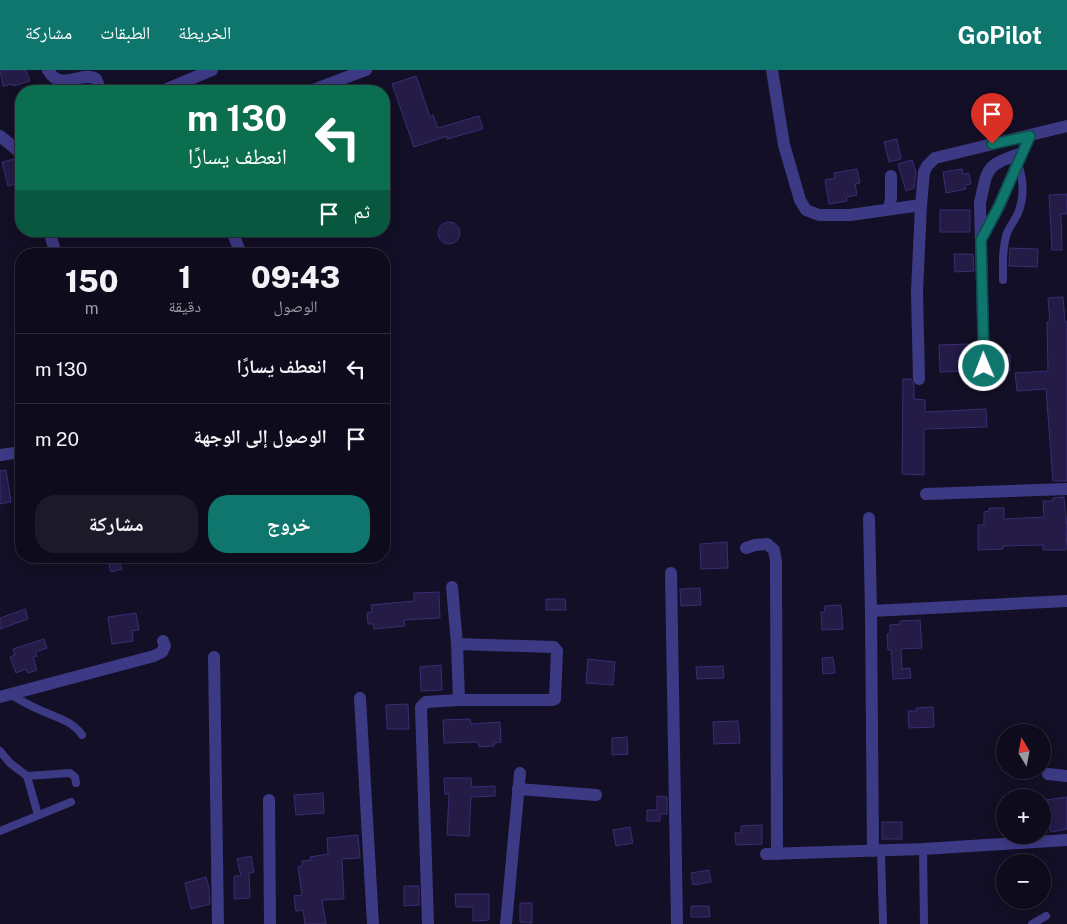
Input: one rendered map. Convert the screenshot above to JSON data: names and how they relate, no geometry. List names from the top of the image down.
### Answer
{
  "north": "top",
  "page": {
    "header": "GoPilot",
    "nav": ["الخريطة", "الطبقات", "مشاركة"],
    "turn": ["130 m", "انعطف يسارًا"],
    "then": "ثم",
    "eta": [
      "09:43",
      "الوصول",
      "1",
      "دقيقة",
      "150",
      "m"
    ],
    "list": [
      {
        "name": "انعطف يسارًا",
        "value": "130 m"
      },
      {
        "name": "الوصول إلى الوجهة",
        "value": "20 m"
      }
    ],
    "buttons": ["خروج", "مشاركة"],
    "map_buttons": ["+", "−"]
  }
}
